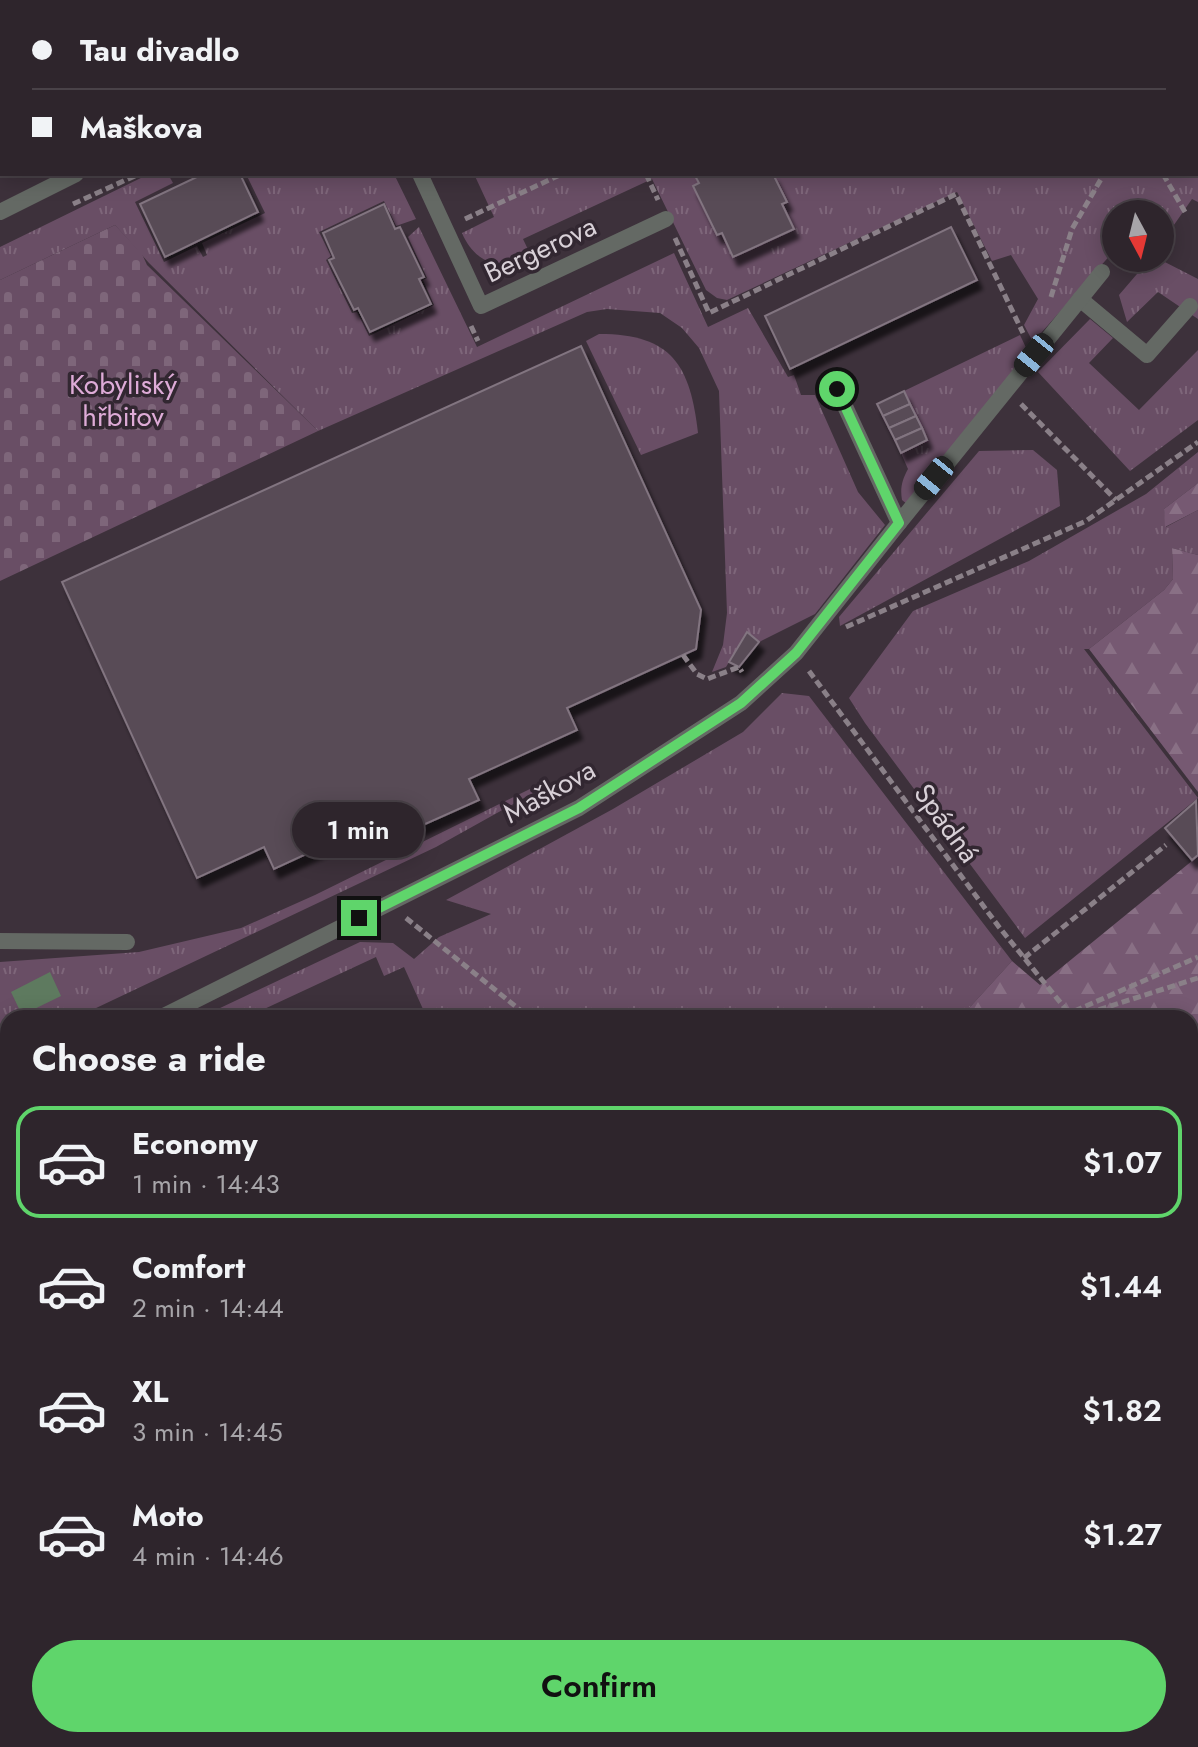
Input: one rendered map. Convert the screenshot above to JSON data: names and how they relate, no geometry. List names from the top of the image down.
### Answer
{
  "streets": {
    "street": ["Bergerova", "Maškova"],
    "path": ["Spádná"]
  },
  "crossings": [
    ["Maškova", "Spádná"]
  ],
  "parks": ["Kobyliský hřbitov"],
  "north": "bottom",
  "page": {
    "banner": ["Tau divadlo", "Maškova"],
    "bubble": "1 min",
    "heading": "Choose a ride",
    "list": [
      {
        "name": "Economy",
        "note": "1 min · 14:43",
        "value": "$1.07"
      },
      {
        "name": "Comfort",
        "note": "2 min · 14:44",
        "value": "$1.44"
      },
      {
        "name": "XL",
        "note": "3 min · 14:45",
        "value": "$1.82"
      },
      {
        "name": "Moto",
        "note": "4 min · 14:46",
        "value": "$1.27"
      }
    ],
    "buttons": "Confirm"
  }
}
